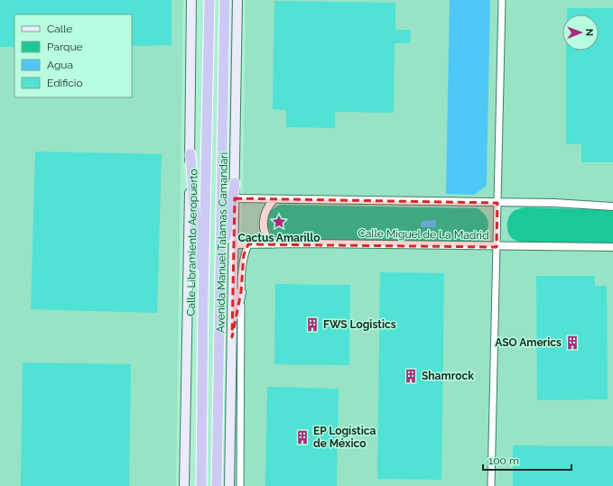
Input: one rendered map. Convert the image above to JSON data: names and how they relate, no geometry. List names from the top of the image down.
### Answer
{
  "streets": {
    "highway": ["Calle Libramiento Aeropuerto"],
    "main road": ["Avenida Manuel Talamas Camandari"],
    "street": ["Calle Miguel de La Madrid"]
  },
  "crossings": [
    ["Calle Miguel de La Madrid", "Avenida Manuel Talamas Camandari"]
  ],
  "places": {
    "place": ["Cactus Amarillo"],
    "building": [
      "FWS Logistics",
      "ASO Americs",
      "Shamrock",
      "EP Logística de México"
    ]
  },
  "legend": [
    "Calle",
    "Parque",
    "Agua",
    "Edificio"
  ],
  "scale_bar": "100 m",
  "north": "right"
}
